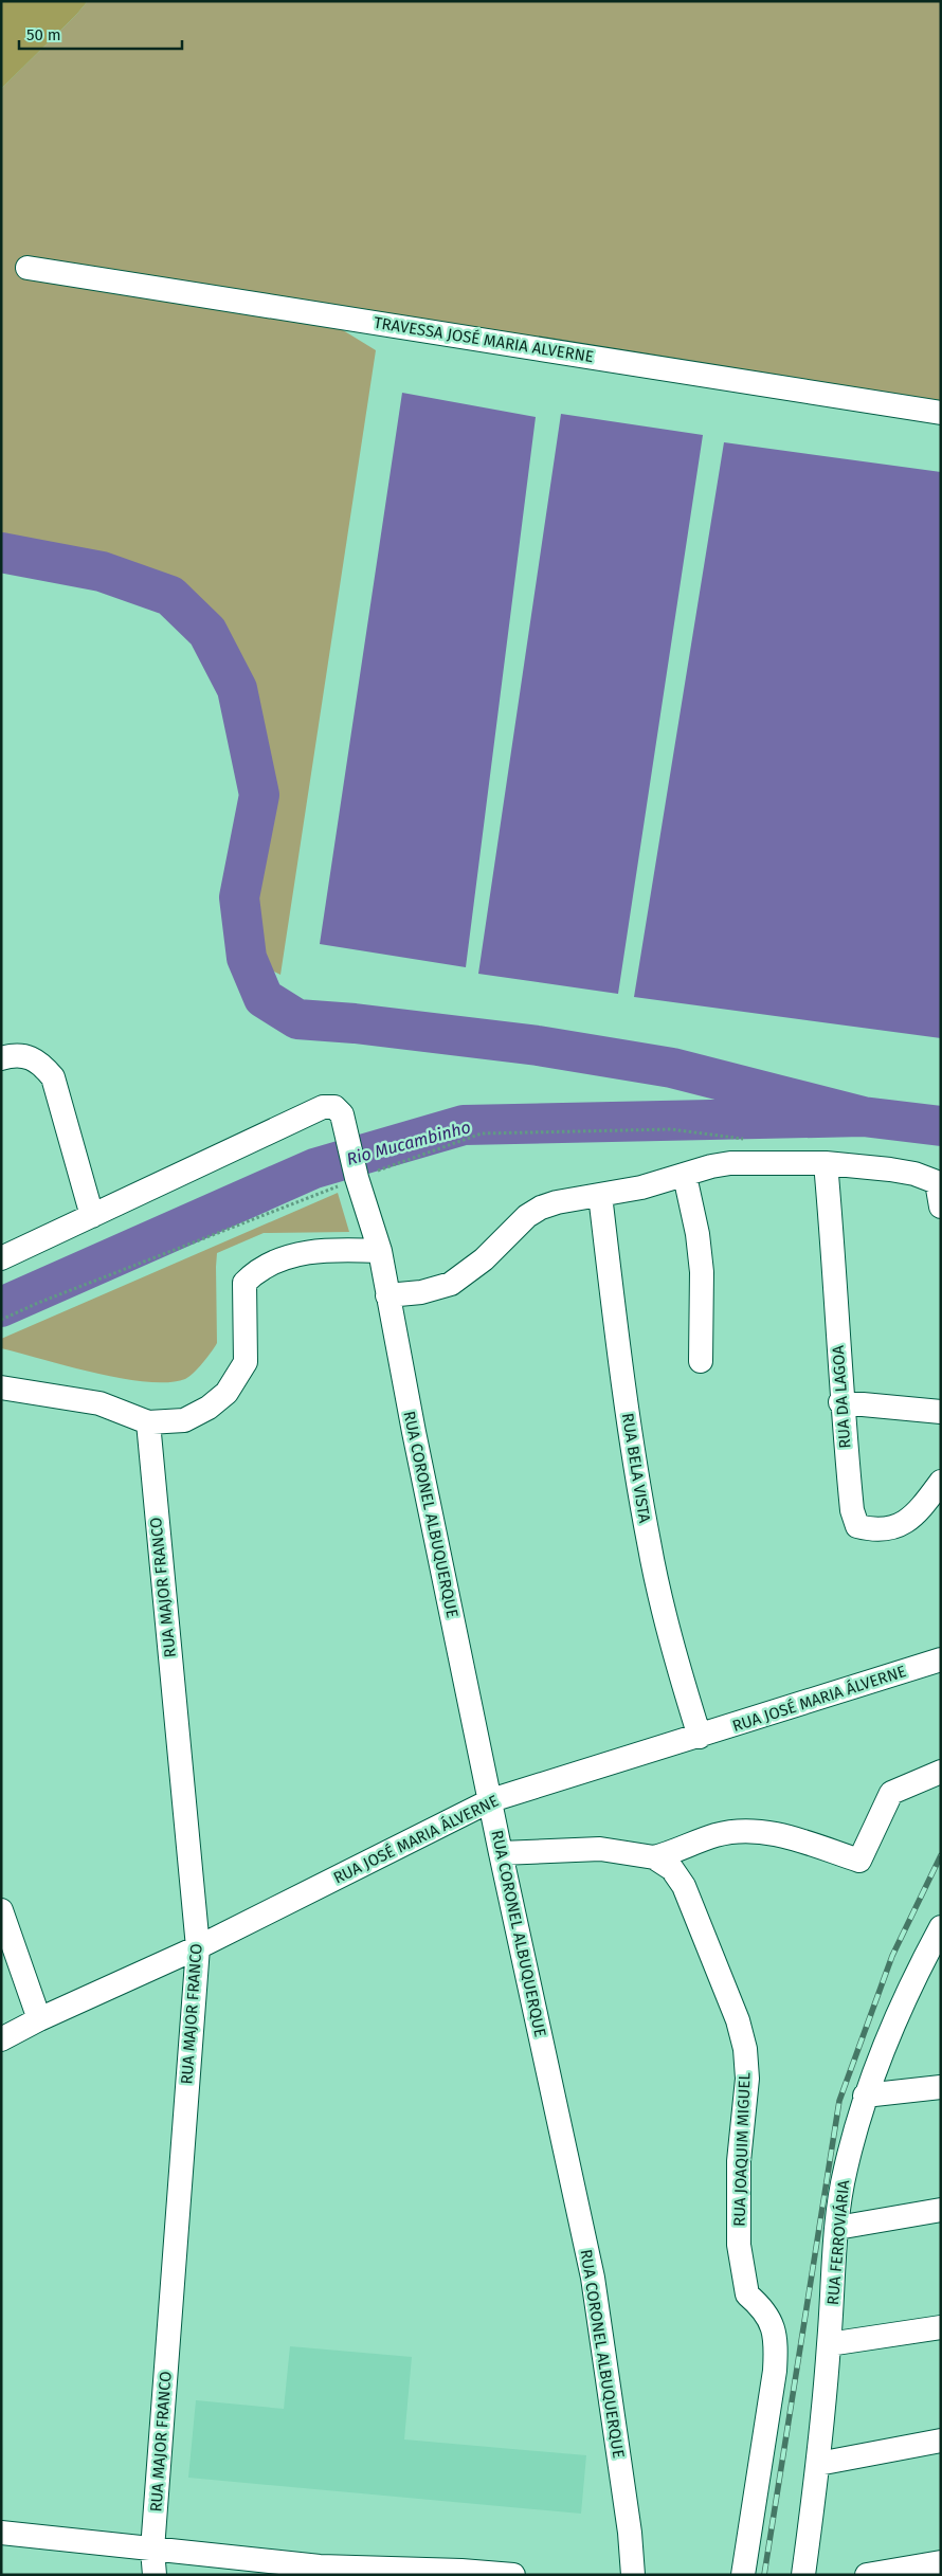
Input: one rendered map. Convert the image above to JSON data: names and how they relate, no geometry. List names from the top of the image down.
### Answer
{
  "streets": {
    "street": [
      "TRAVESSA JOSÉ MARIA ALVERNE",
      "RUA DA LAGOA",
      "RUA BELA VISTA",
      "RUA CORONEL ALBUQUERQUE",
      "RUA MAJOR FRANCO",
      "RUA JOSÉ MARIA ÁLVERNE",
      "RUA JOAQUIM MIGUEL",
      "RUA FERROVIÁRIA"
    ]
  },
  "crossings": [
    ["RUA BELA VISTA", "RUA JOSÉ MARIA ÁLVERNE"],
    ["RUA CORONEL ALBUQUERQUE", "RUA JOSÉ MARIA ÁLVERNE"],
    ["RUA CORONEL ALBUQUERQUE", "RUA JOAQUIM MIGUEL"],
    ["RUA MAJOR FRANCO", "RUA JOSÉ MARIA ÁLVERNE"]
  ],
  "water": ["Rio Mucambinho"],
  "scale_bar": "50 m"
}
